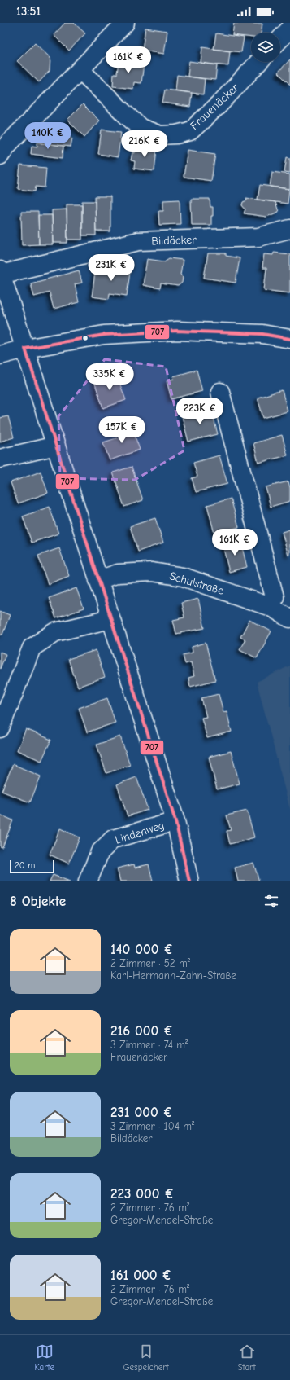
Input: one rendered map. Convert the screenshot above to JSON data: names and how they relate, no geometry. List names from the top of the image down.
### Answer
{
  "streets": {
    "street": [
      "Frauenäcker",
      "Bildäcker",
      "Schulstraße",
      "Lindenweg"
    ]
  },
  "lines": ["transit line 707"],
  "scale_bar": "20 m",
  "page": {
    "status": "13:51",
    "price": [
      "161K €",
      "140K €",
      "216K €",
      "231K €",
      "335K €",
      "223K €",
      "157K €",
      "161K €"
    ],
    "scale": "20 m",
    "heading": "8 Objekte",
    "list": [
      {
        "name": "140 000 €",
        "note": "2 Zimmer · 52 m² · Karl-Hermann-Zahn-Straße"
      },
      {
        "name": "216 000 €",
        "note": "3 Zimmer · 74 m² · Frauenäcker"
      },
      {
        "name": "231 000 €",
        "note": "3 Zimmer · 104 m² · Bildäcker"
      },
      {
        "name": "223 000 €",
        "note": "2 Zimmer · 76 m² · Gregor-Mendel-Straße"
      },
      {
        "name": "161 000 €",
        "note": "2 Zimmer · 76 m² · Gregor-Mendel-Straße"
      }
    ],
    "tabs": ["Karte", "Gespeichert", "Start"]
  }
}
